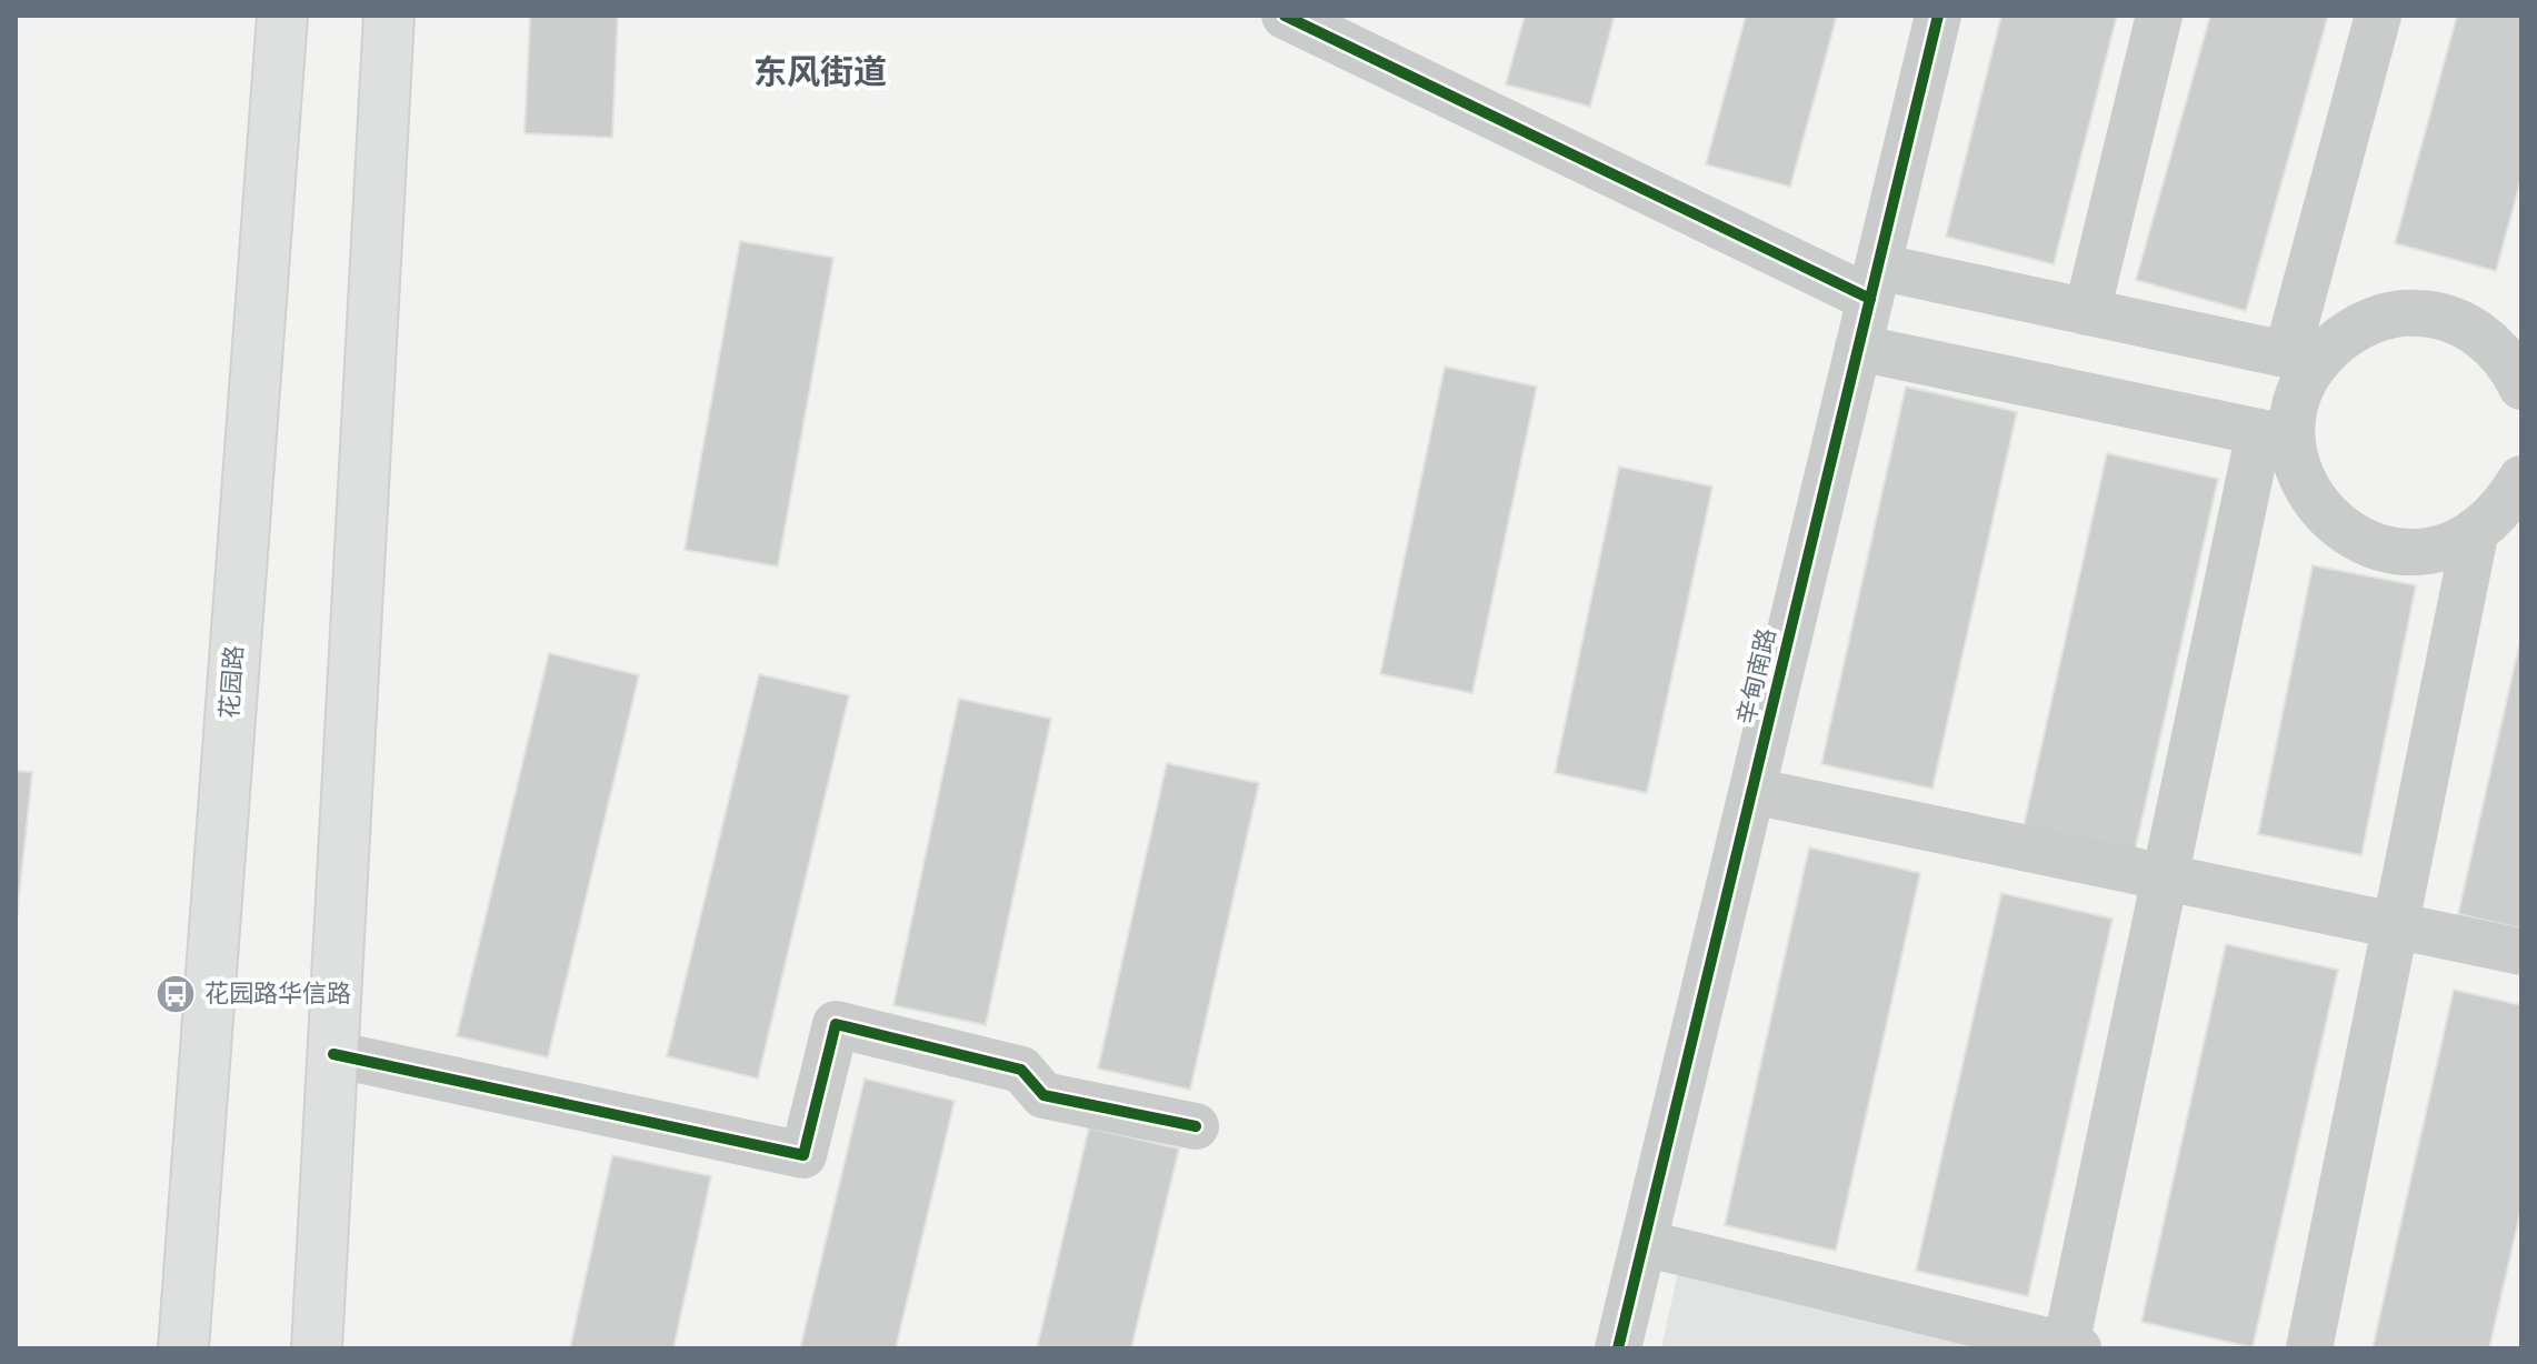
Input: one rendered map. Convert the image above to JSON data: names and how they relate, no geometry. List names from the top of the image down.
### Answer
{
  "streets": {
    "main road": ["花园路"],
    "street": ["辛甸南路"]
  },
  "districts": ["东风街道"],
  "places": {
    "bus stop": ["花园路华信路"]
  }
}
